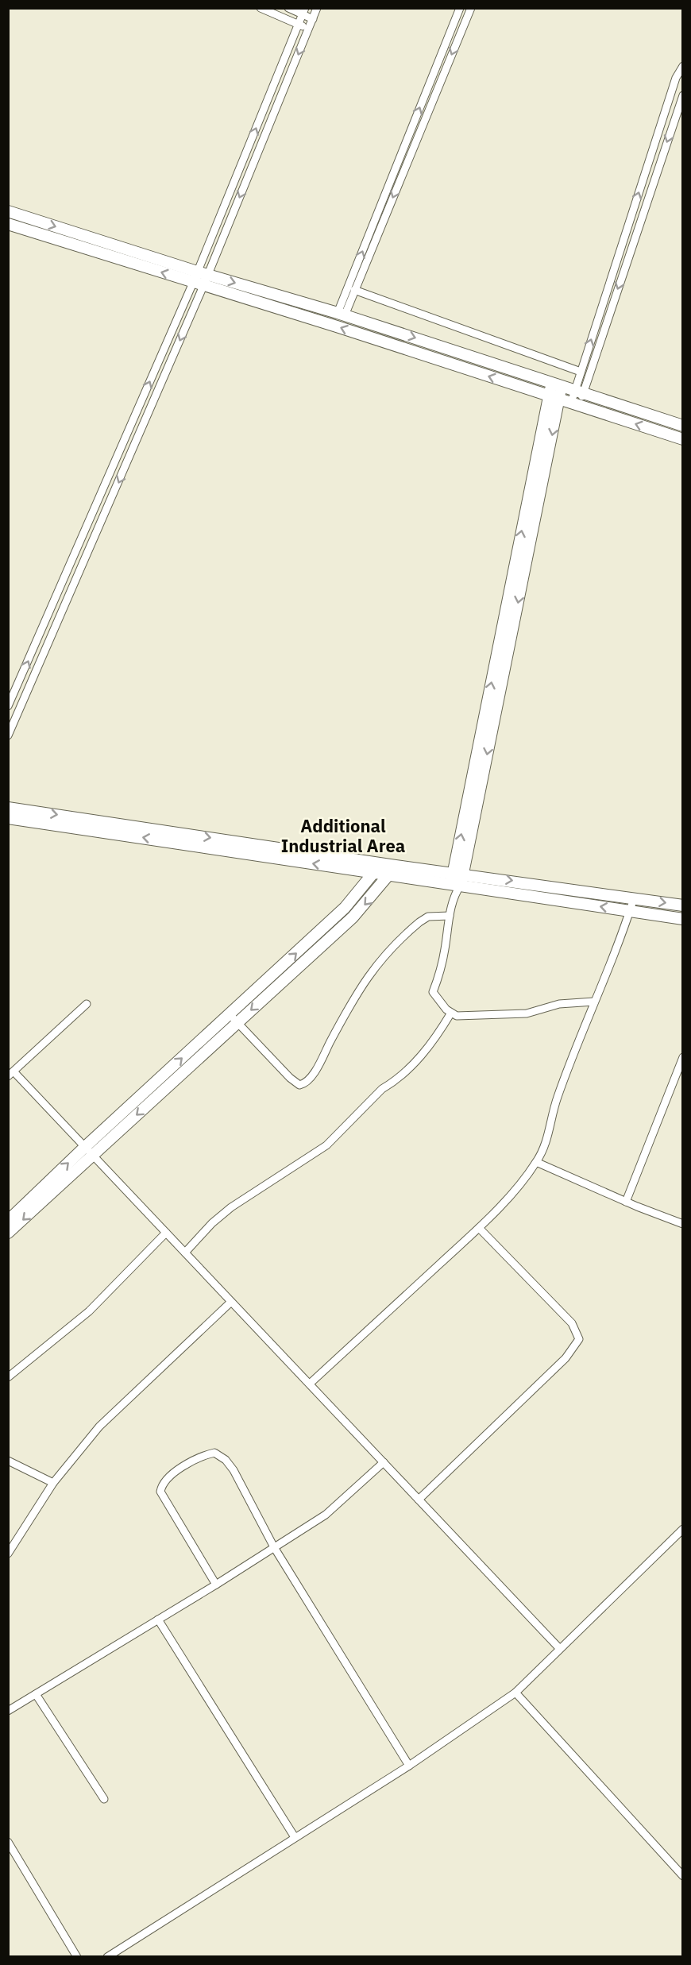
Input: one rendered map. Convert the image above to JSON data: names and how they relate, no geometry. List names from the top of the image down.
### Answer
{
  "districts": ["Additional Industrial Area"]
}
